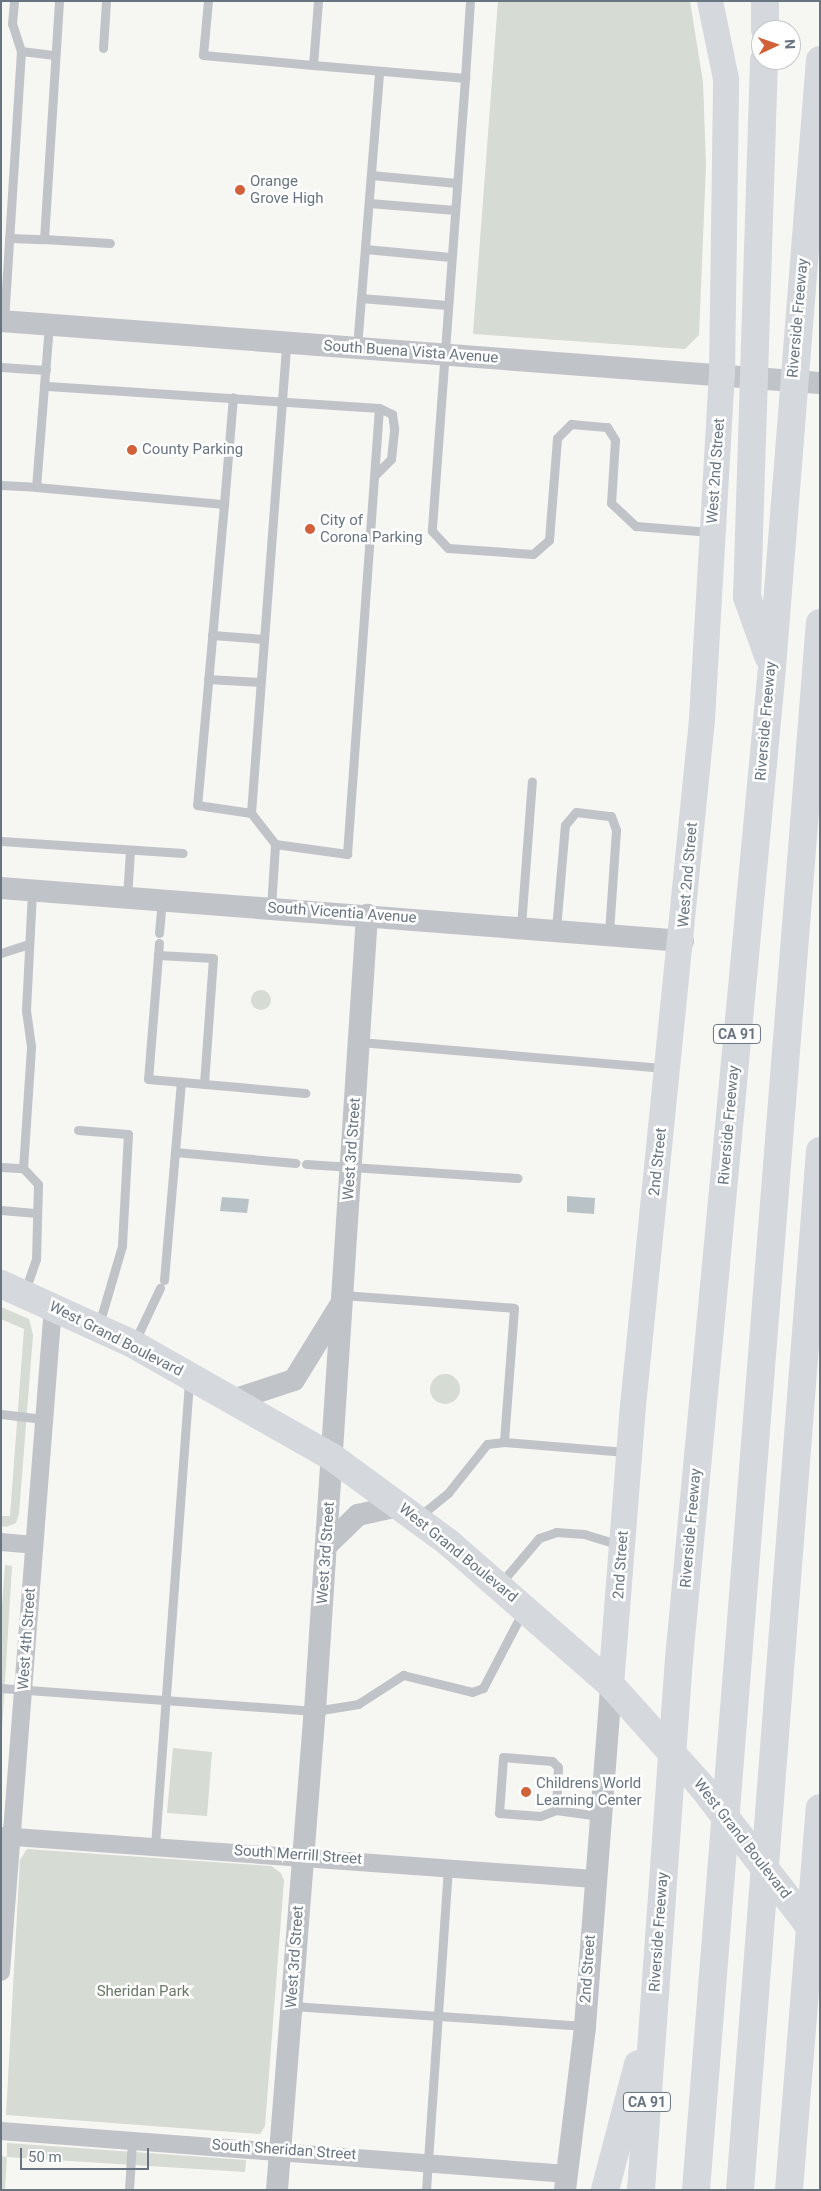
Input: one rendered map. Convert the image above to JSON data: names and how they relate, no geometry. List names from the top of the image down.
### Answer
{
  "streets": {
    "main road": [
      "Riverside Freeway",
      "West 2nd Street",
      "CA 91",
      "2nd Street",
      "West Grand Boulevard"
    ],
    "street": [
      "South Buena Vista Avenue",
      "South Vicentia Avenue",
      "West 3rd Street",
      "West 4th Street",
      "South Merrill Street",
      "South Sheridan Street"
    ]
  },
  "crossings": [
    ["South Buena Vista Avenue", "West 2nd Street"],
    ["West 2nd Street", "South Vicentia Avenue"],
    ["West 2nd Street", "2nd Street"],
    ["South Vicentia Avenue", "West 3rd Street"],
    ["South Vicentia Avenue", "2nd Street"],
    ["West 3rd Street", "West Grand Boulevard"],
    ["West 3rd Street", "South Merrill Street"],
    ["West 3rd Street", "South Sheridan Street"],
    ["2nd Street", "West Grand Boulevard"],
    ["2nd Street", "South Merrill Street"],
    ["2nd Street", "South Sheridan Street"],
    ["West Grand Boulevard", "West 4th Street"],
    ["West 4th Street", "South Merrill Street"]
  ],
  "parks": ["Sheridan Park"],
  "places": [
    "Orange Grove High",
    "County Parking",
    "City of Corona Parking",
    "Childrens World Learning Center"
  ],
  "scale_bar": "50 m",
  "north": "right"
}
